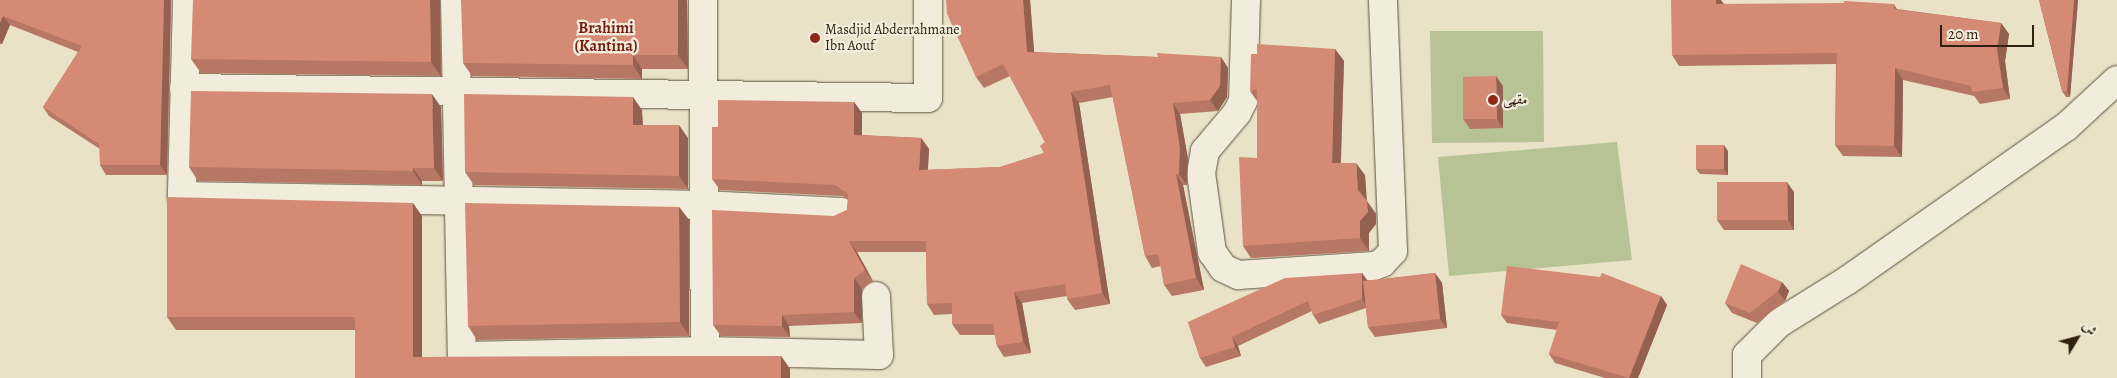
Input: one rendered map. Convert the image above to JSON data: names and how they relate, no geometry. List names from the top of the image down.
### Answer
{
  "districts": ["Brahimi (Kantina)"],
  "places": ["Masdjid Abderrahmane Ibn Aouf", "مقهى"],
  "scale_bar": "20 m",
  "north": "top right"
}
